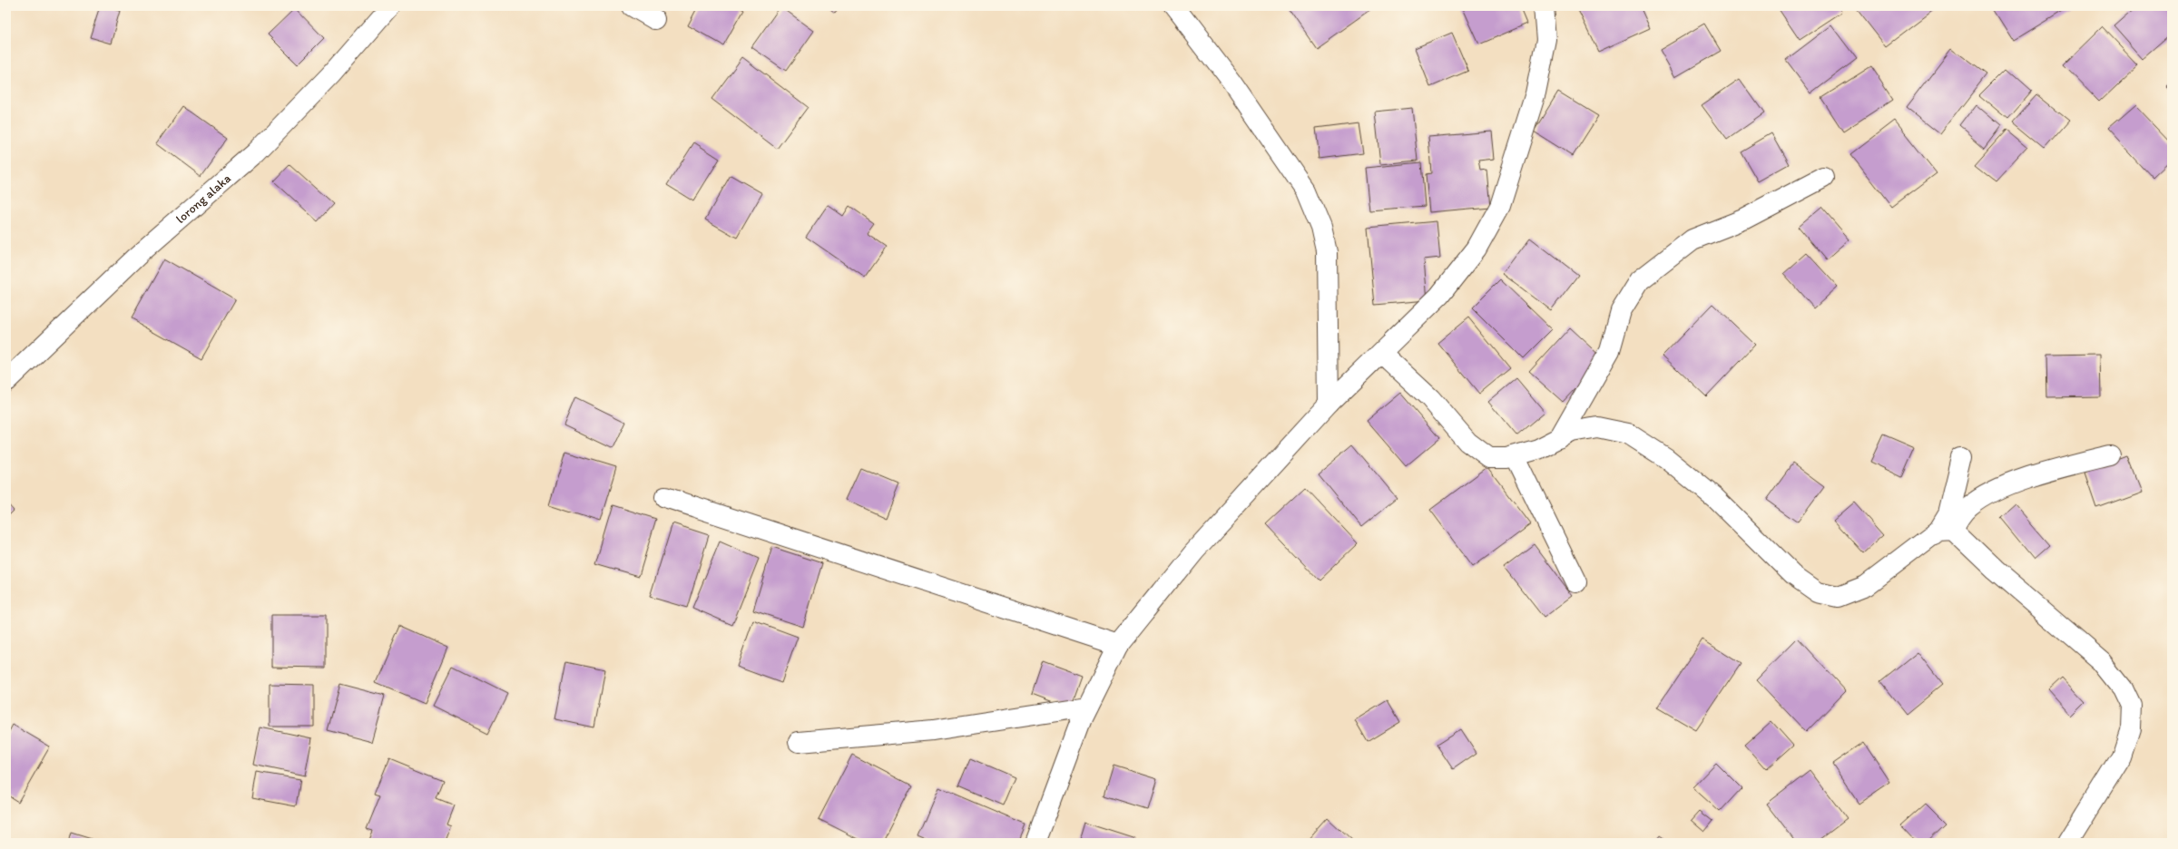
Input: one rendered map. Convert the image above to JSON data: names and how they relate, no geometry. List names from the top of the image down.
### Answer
{
  "streets": {
    "street": ["lorong alaka"]
  }
}
